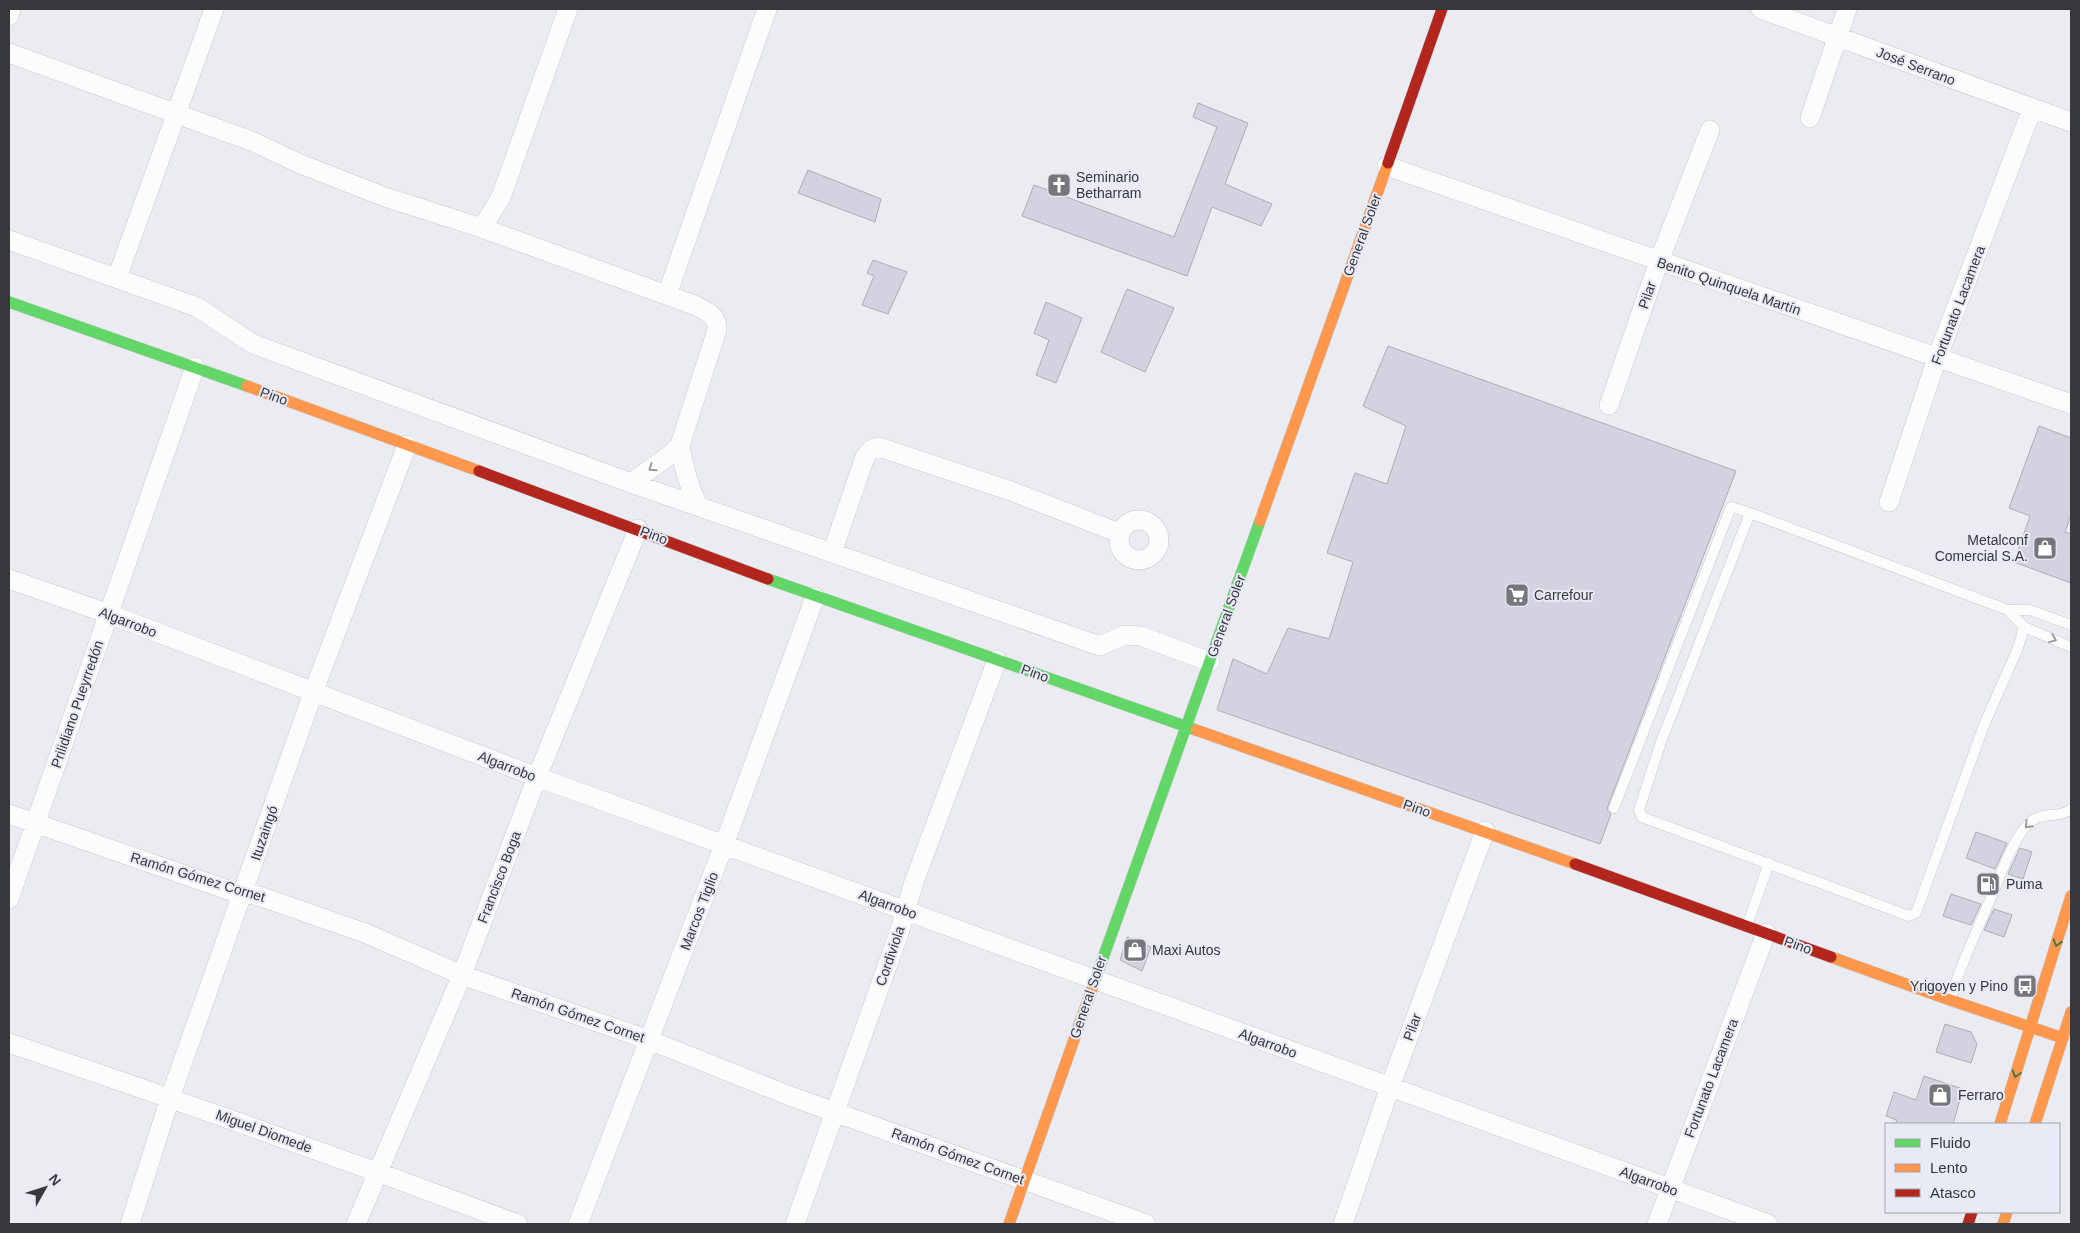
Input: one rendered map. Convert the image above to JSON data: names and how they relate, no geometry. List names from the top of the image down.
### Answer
{
  "streets": {
    "street": [
      "José Serrano",
      "General Soler",
      "Benito Quinquela Martín",
      "Pilar",
      "Fortunato Lacamera",
      "Pino",
      "Algarrobo",
      "Prilidiano Pueyrredón",
      "Ituzaingó",
      "Ramón Gómez Cornet",
      "Francisco Boga",
      "Marcos Tiglio",
      "Cordiviola",
      "Miguel Diomede"
    ]
  },
  "crossings": [
    ["José Serrano", "Fortunato Lacamera"],
    ["General Soler", "Benito Quinquela Martín"],
    ["General Soler", "Pino"],
    ["General Soler", "Algarrobo"],
    ["General Soler", "Ramón Gómez Cornet"],
    ["Benito Quinquela Martín", "Pilar"],
    ["Benito Quinquela Martín", "Fortunato Lacamera"],
    ["Pilar", "Pino"],
    ["Pilar", "Algarrobo"],
    ["Fortunato Lacamera", "Pino"],
    ["Fortunato Lacamera", "Algarrobo"],
    ["Pino", "Prilidiano Pueyrredón"],
    ["Pino", "Ituzaingó"],
    ["Pino", "Francisco Boga"],
    ["Pino", "Marcos Tiglio"],
    ["Pino", "Cordiviola"],
    ["Algarrobo", "Prilidiano Pueyrredón"],
    ["Algarrobo", "Ituzaingó"],
    ["Algarrobo", "Francisco Boga"],
    ["Algarrobo", "Marcos Tiglio"],
    ["Algarrobo", "Cordiviola"],
    ["Prilidiano Pueyrredón", "Ramón Gómez Cornet"],
    ["Ituzaingó", "Ramón Gómez Cornet"],
    ["Ituzaingó", "Miguel Diomede"],
    ["Ramón Gómez Cornet", "Francisco Boga"],
    ["Ramón Gómez Cornet", "Marcos Tiglio"],
    ["Ramón Gómez Cornet", "Cordiviola"],
    ["Francisco Boga", "Miguel Diomede"]
  ],
  "places": {
    "church": ["Seminario Betharram"],
    "shop": ["Metalconf Comercial S.A.", "Maxi Autos", "Ferraro"],
    "supermarket": ["Carrefour"],
    "fuel station": ["Puma"],
    "bus stop": ["Yrigoyen y Pino"]
  },
  "legend": ["Fluido", "Lento", "Atasco"],
  "north": "top right"
}
